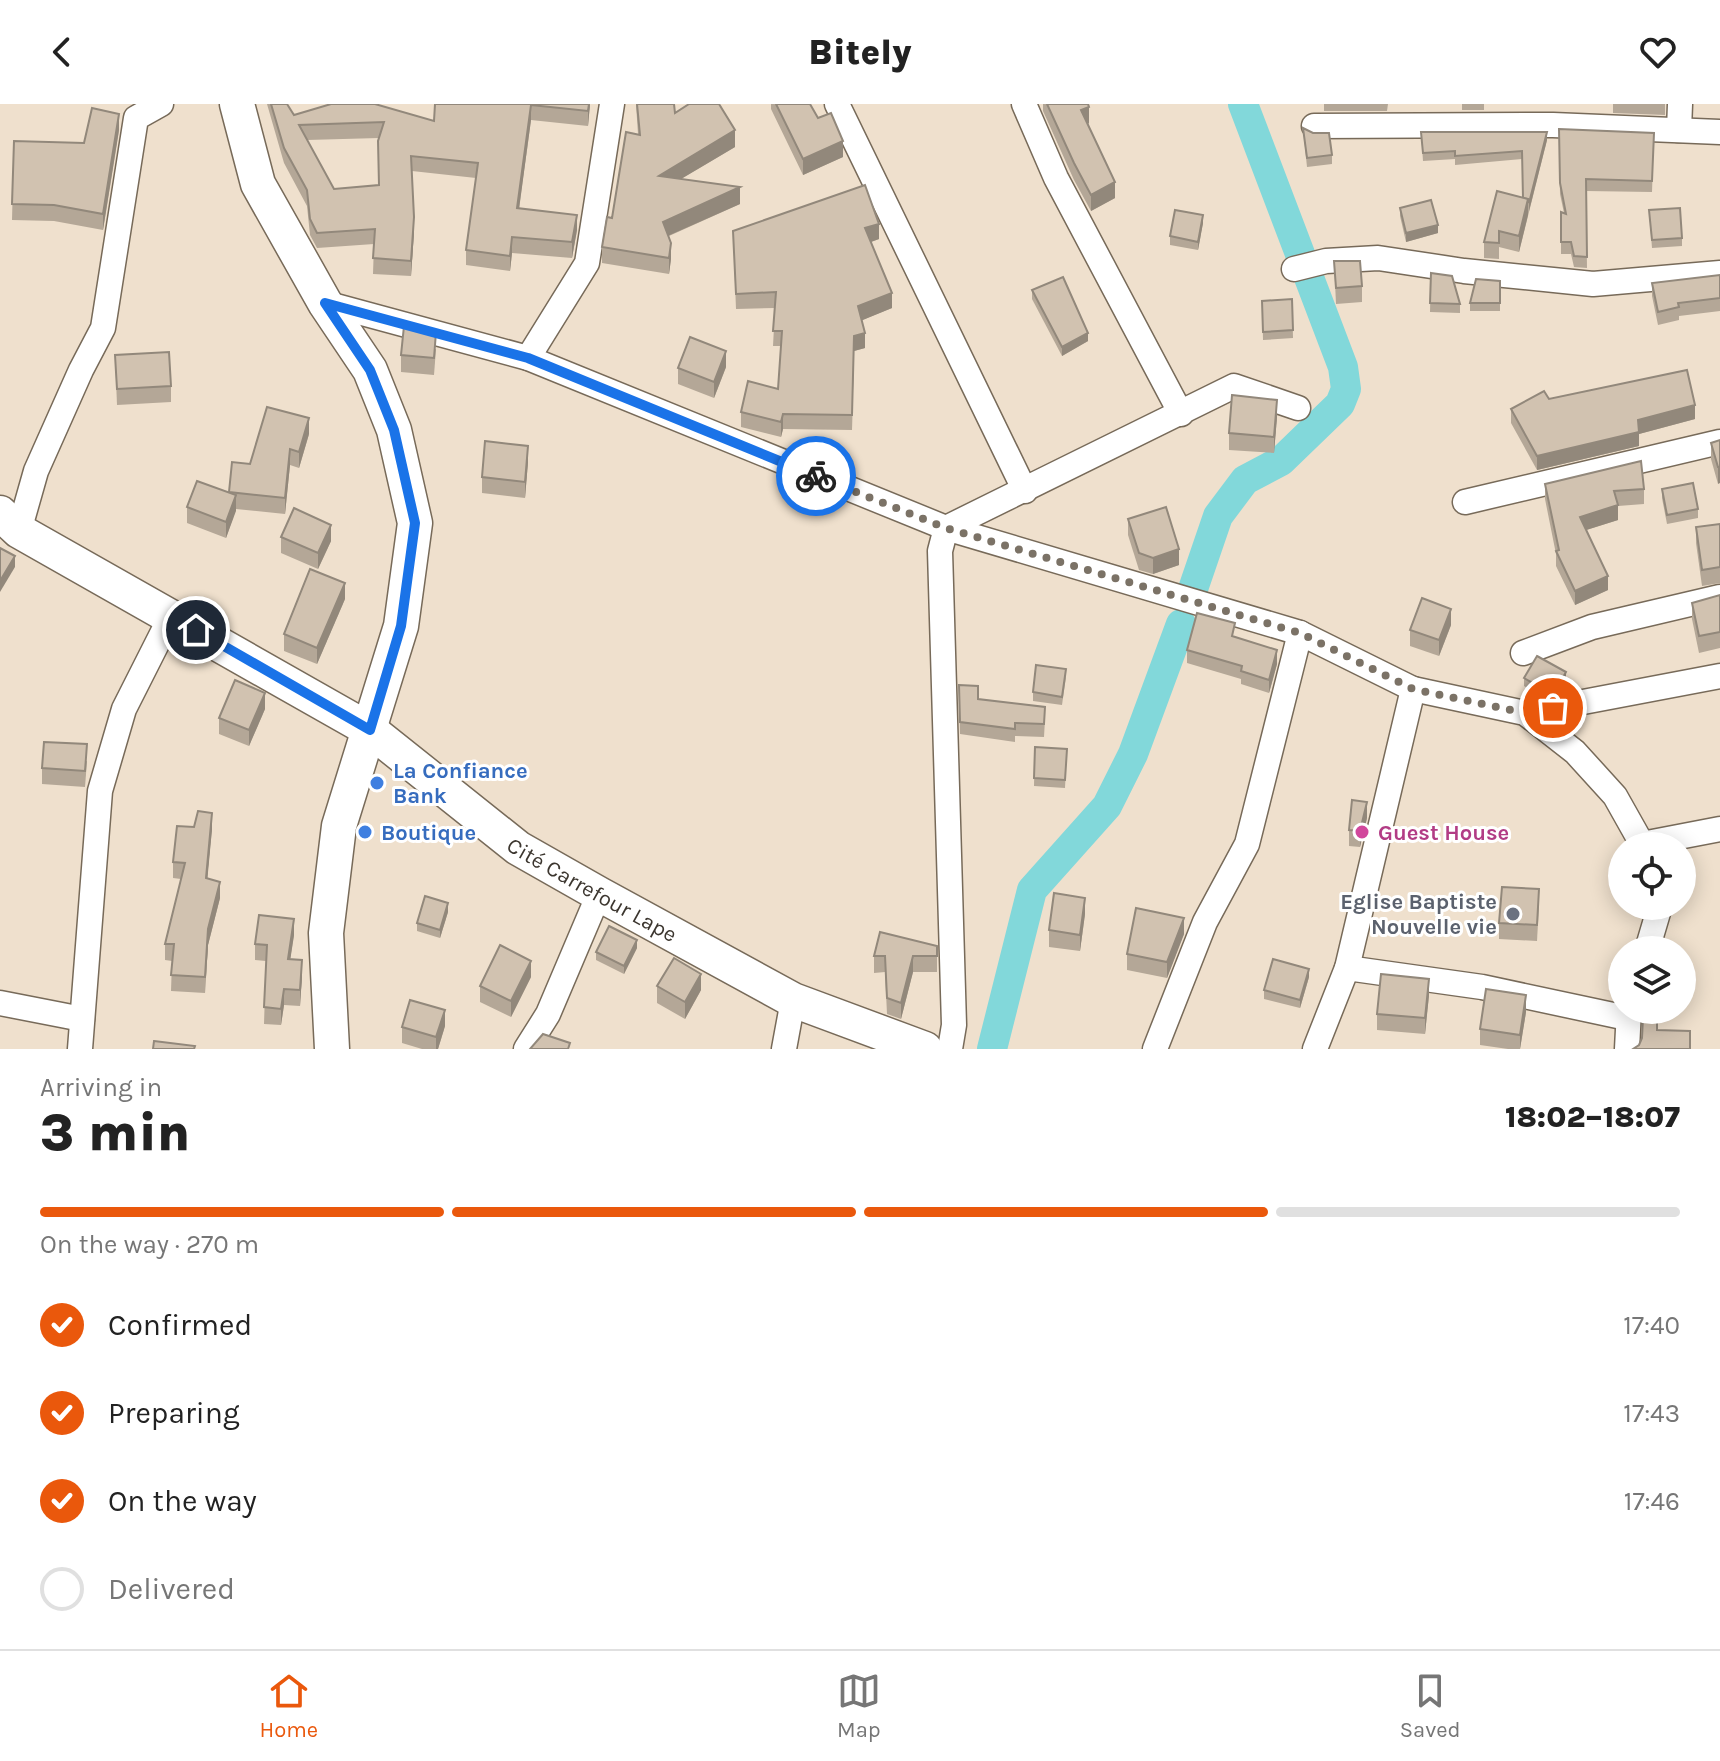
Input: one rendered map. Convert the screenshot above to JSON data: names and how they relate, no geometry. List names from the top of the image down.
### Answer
{
  "streets": {
    "street": ["Cité Carrefour Lape"]
  },
  "places": [
    "La Confiance Bank",
    "Boutique",
    "Guest House",
    "Eglise Baptiste Nouvelle vie"
  ],
  "page": {
    "header": "Bitely",
    "heading": ["3 min", "Arriving in", "18:02–18:07"],
    "bar": "On the way · 270 m",
    "list": [
      ["Confirmed", "17:40"],
      ["Preparing", "17:43"],
      ["On the way", "17:46"],
      "Delivered"
    ],
    "tabs": ["Home", "Map", "Saved"]
  }
}
